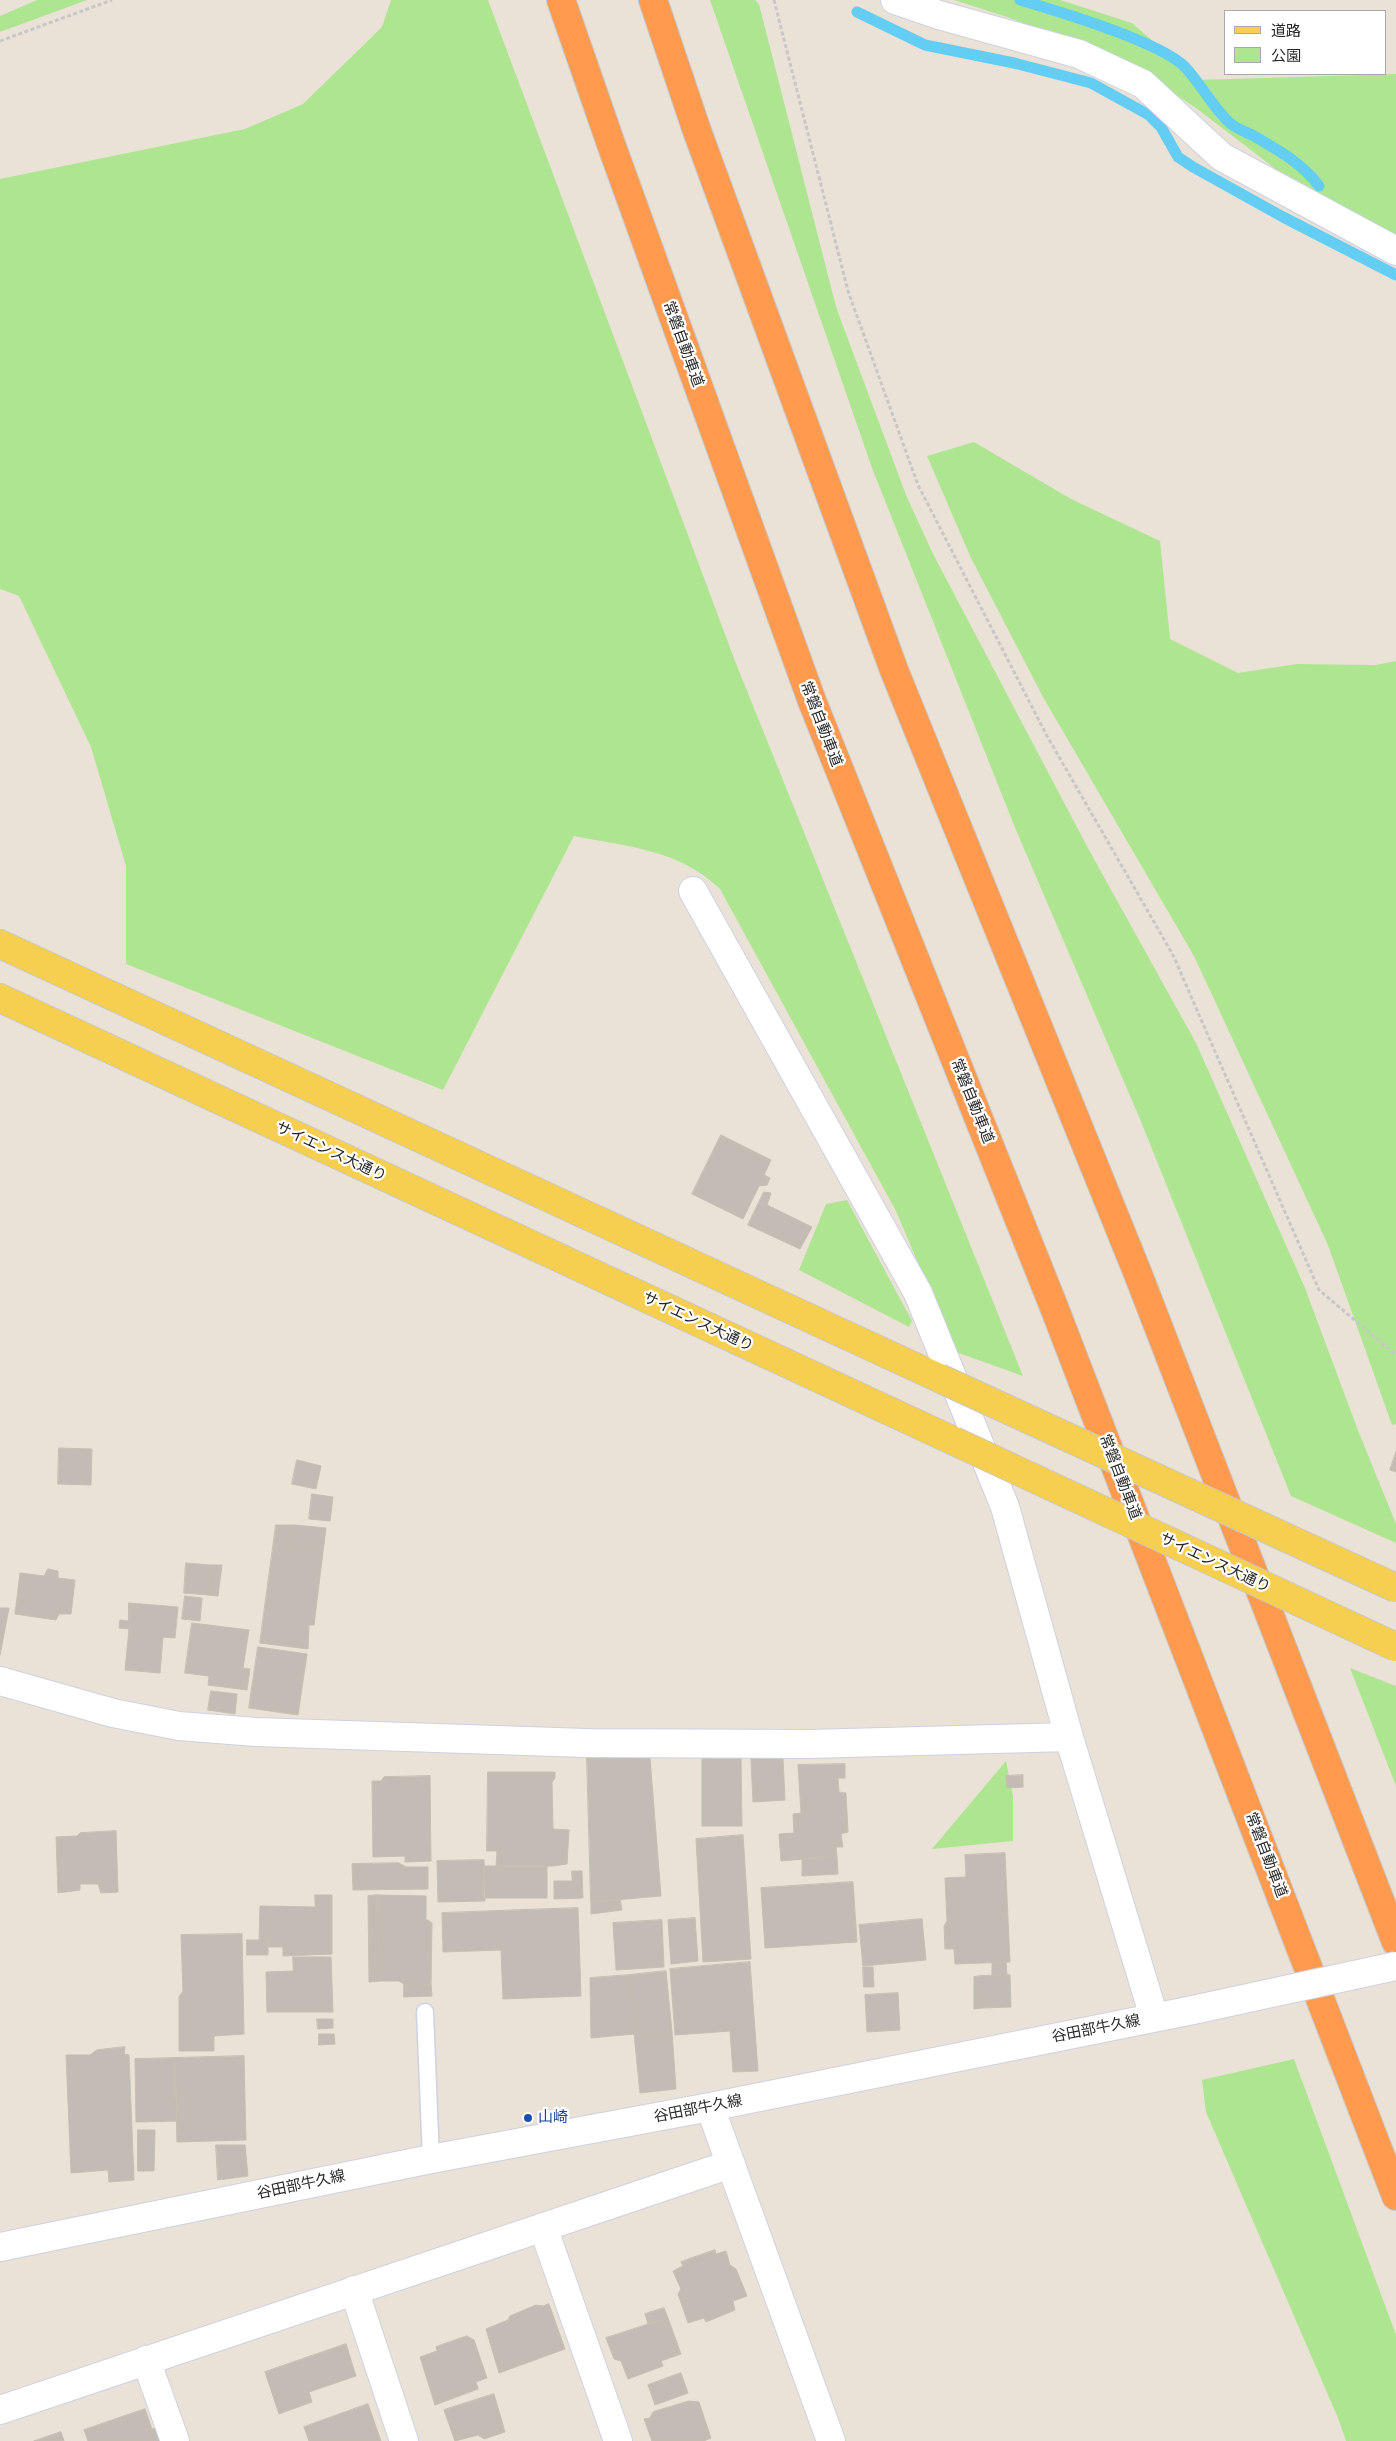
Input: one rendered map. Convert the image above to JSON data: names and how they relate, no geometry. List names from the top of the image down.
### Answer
{
  "streets": {
    "highway": ["常磐自動車道"],
    "main road": ["サイエンス大通り"],
    "street": ["谷田部牛久線"]
  },
  "places": ["山崎"],
  "legend": ["道路", "公園"]
}
